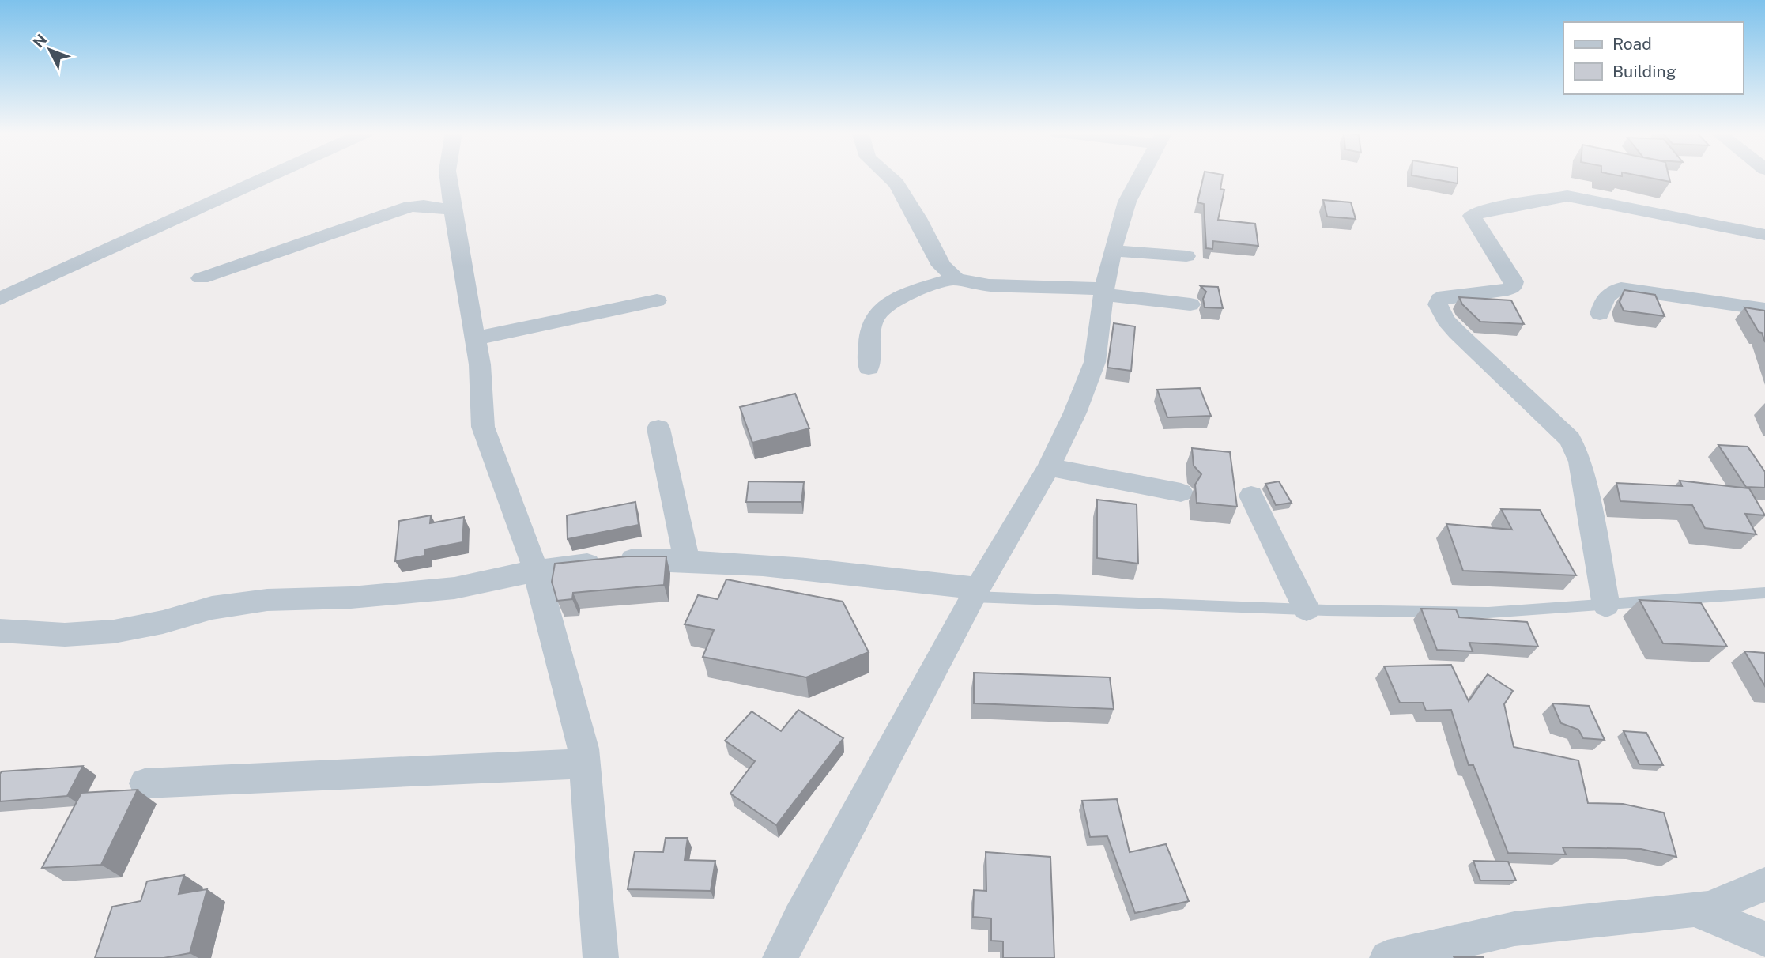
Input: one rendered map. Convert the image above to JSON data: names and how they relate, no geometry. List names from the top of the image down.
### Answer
{
  "legend": ["Road", "Building"],
  "north": "top left"
}
